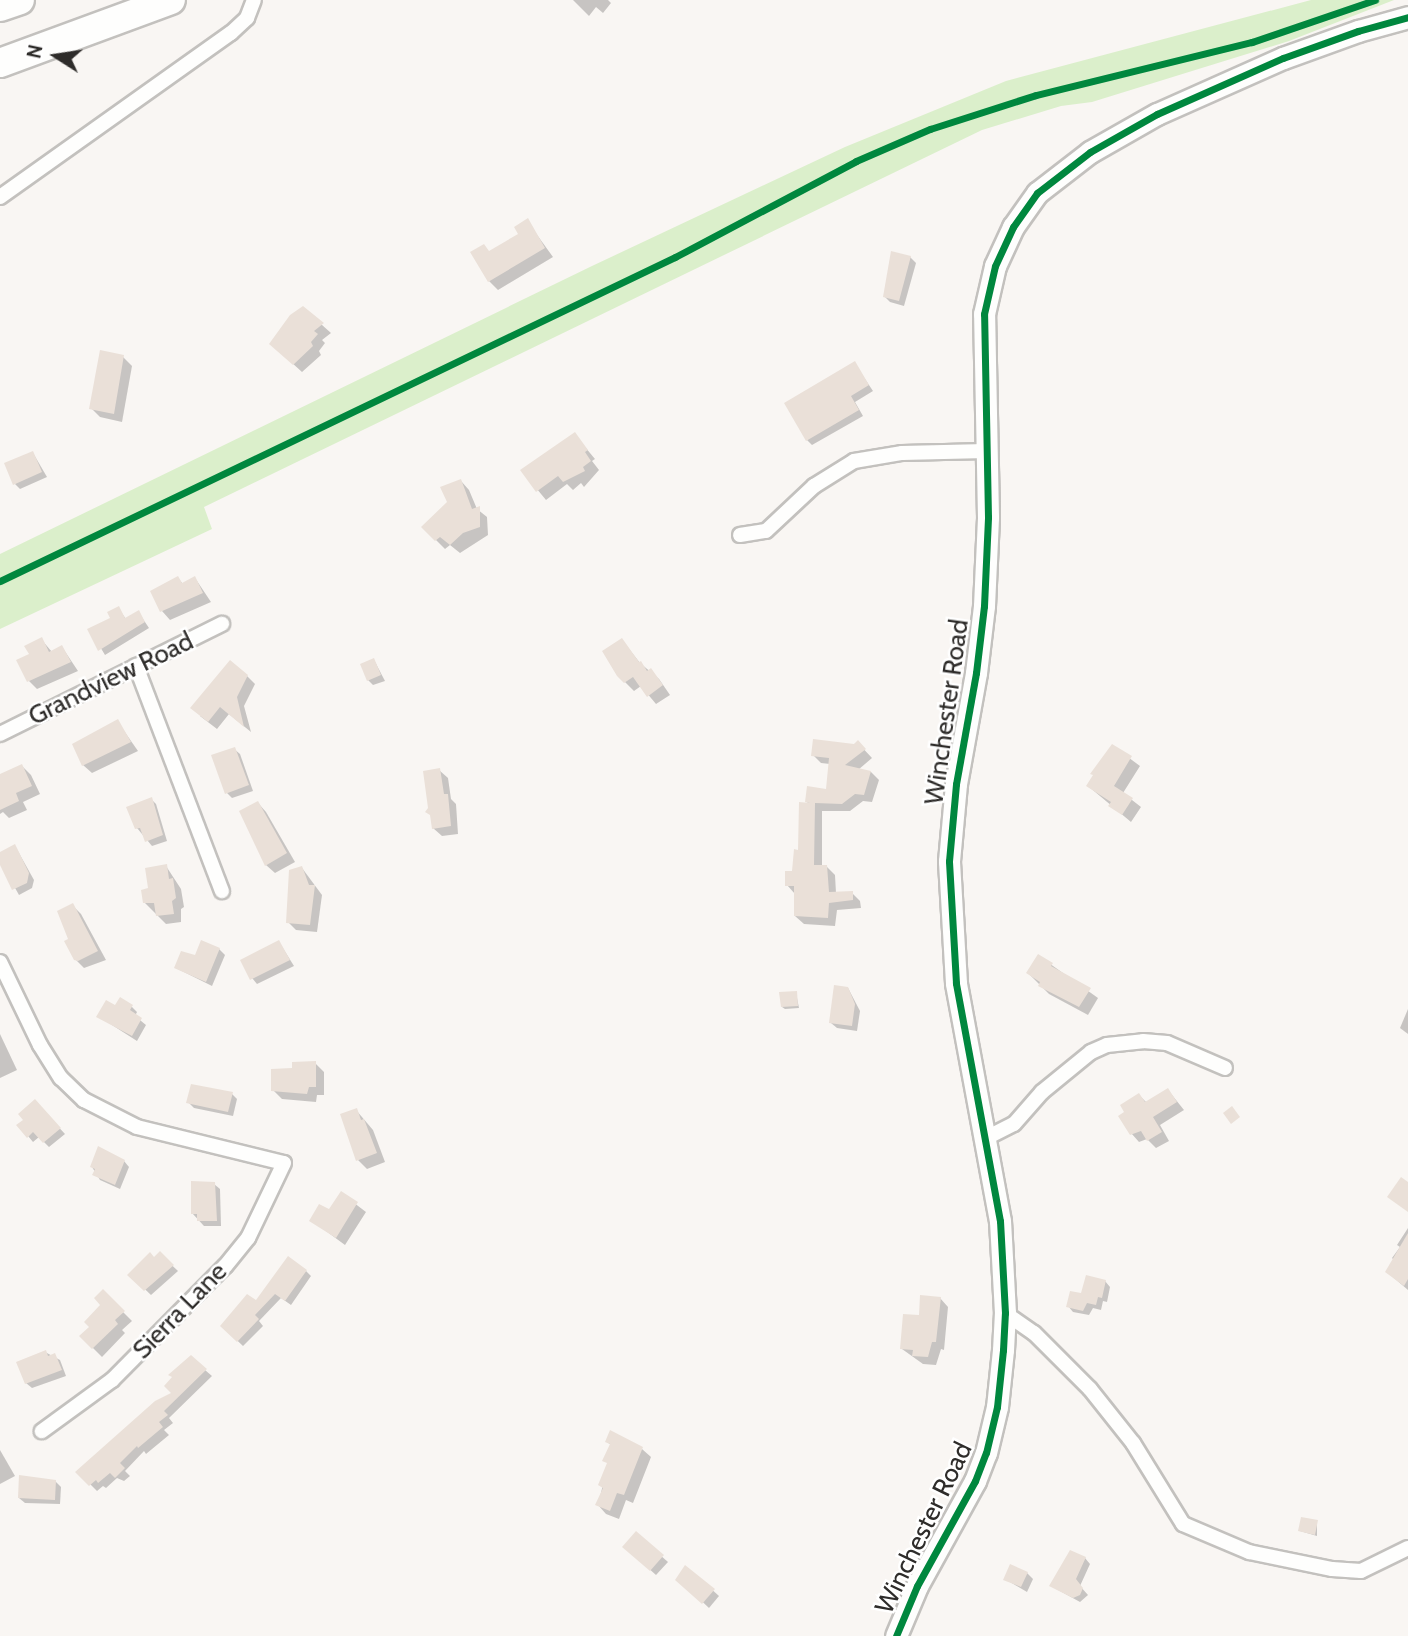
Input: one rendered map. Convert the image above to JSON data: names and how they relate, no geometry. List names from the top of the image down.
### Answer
{
  "streets": {
    "street": ["Grandview Road", "Winchester Road", "Sierra Lane"]
  },
  "north": "left"
}
